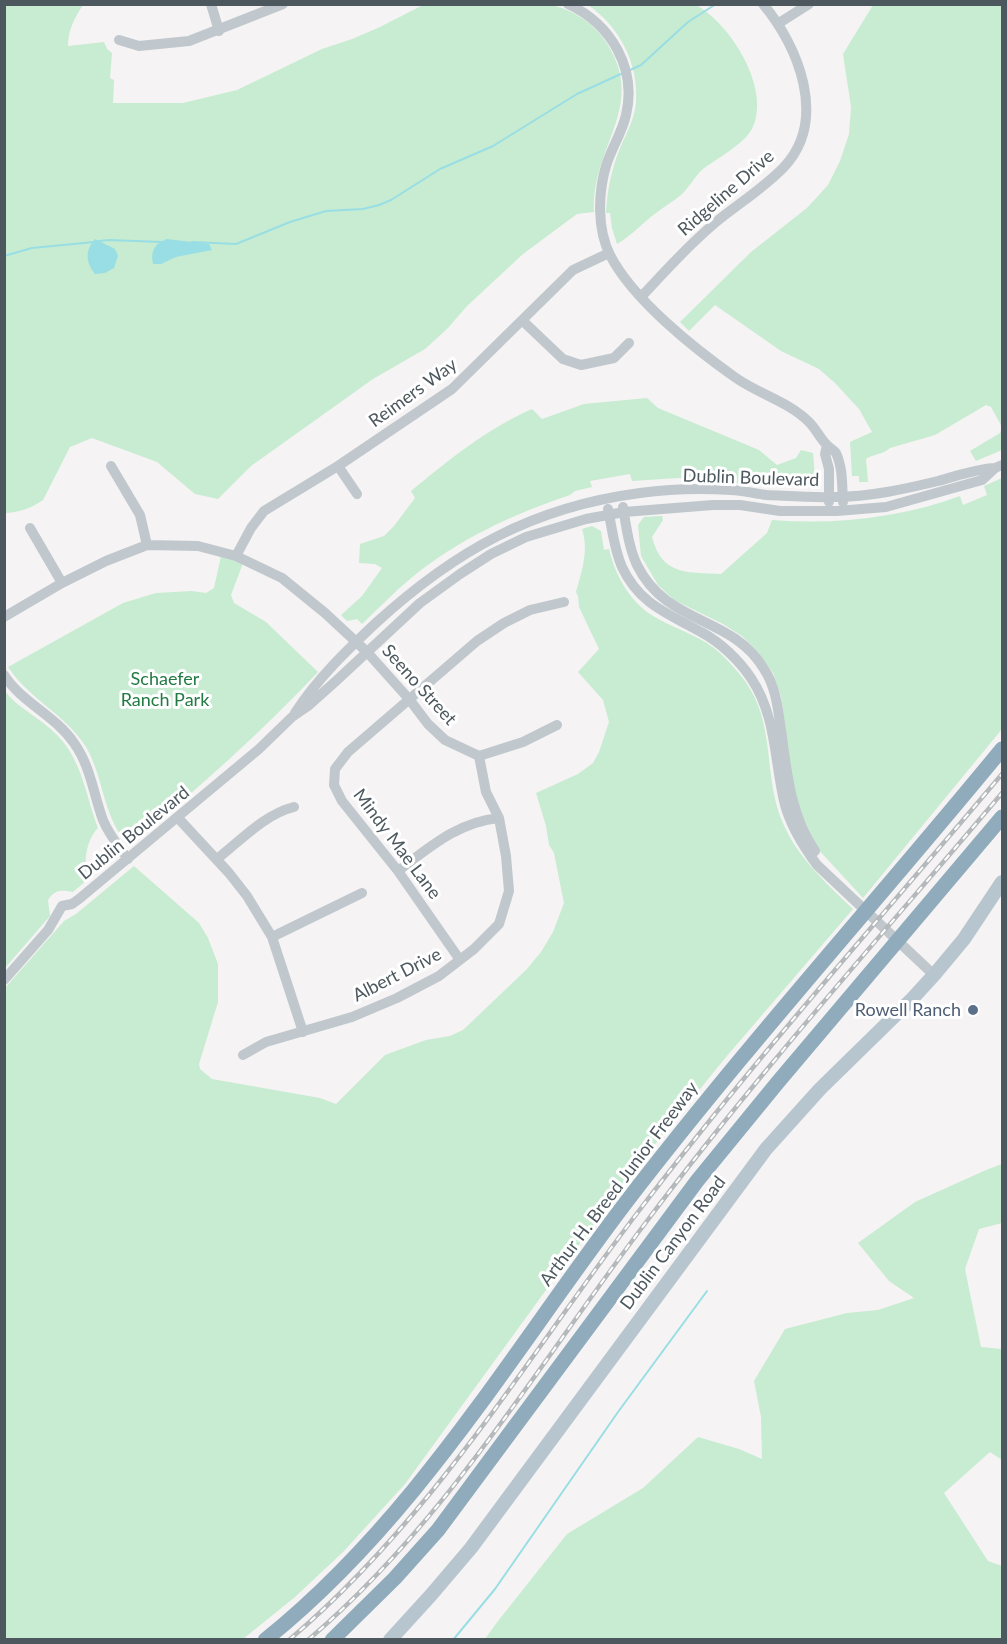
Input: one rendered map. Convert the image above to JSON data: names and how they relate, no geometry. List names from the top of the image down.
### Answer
{
  "streets": {
    "highway": ["Arthur H. Breed Junior Freeway"],
    "main road": ["Dublin Canyon Road"],
    "street": [
      "Ridgeline Drive",
      "Reimers Way",
      "Dublin Boulevard",
      "Seeno Street",
      "Mindy Mae Lane",
      "Albert Drive"
    ]
  },
  "crossings": [
    ["Reimers Way", "Seeno Street"],
    ["Dublin Boulevard", "Seeno Street"],
    ["Seeno Street", "Mindy Mae Lane"],
    ["Seeno Street", "Albert Drive"],
    ["Mindy Mae Lane", "Albert Drive"]
  ],
  "parks": ["Schaefer Ranch Park"],
  "places": ["Rowell Ranch"]
}
